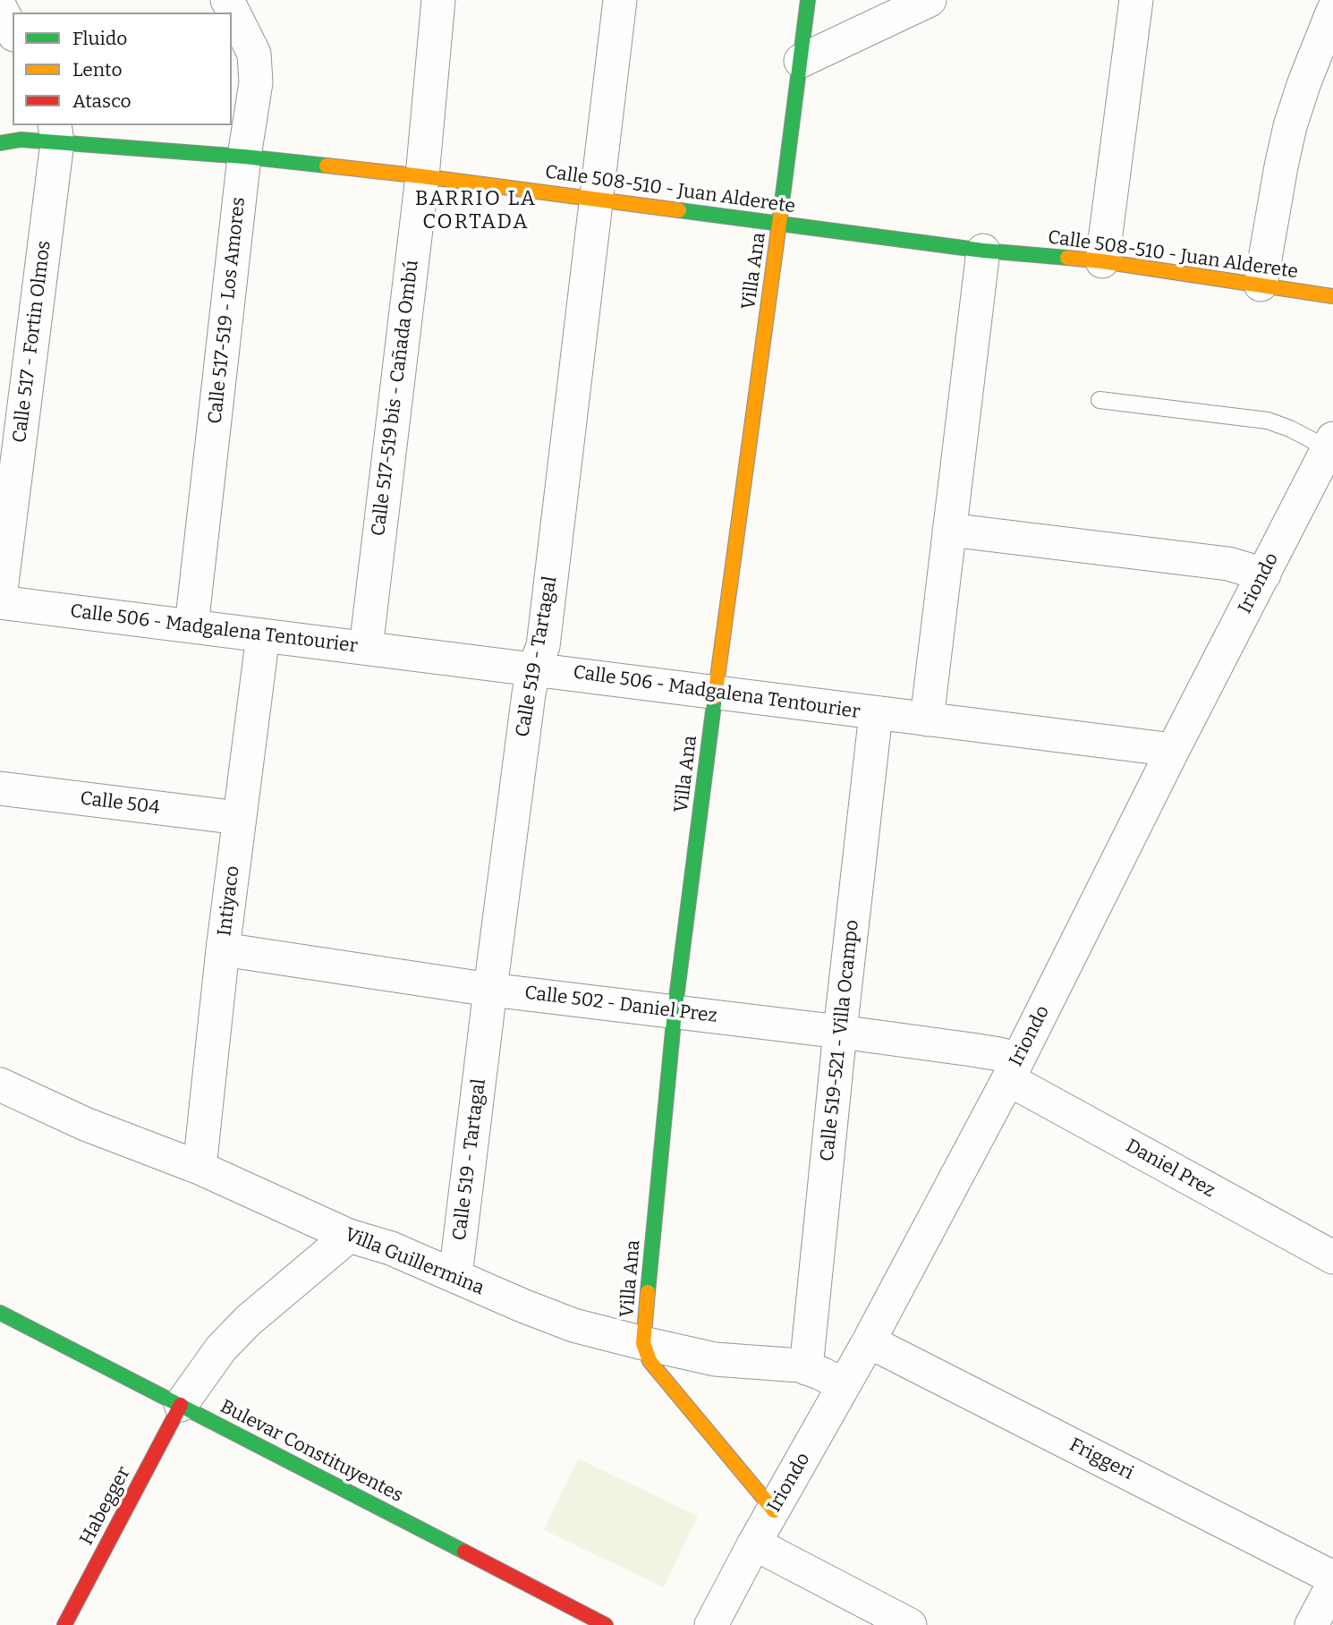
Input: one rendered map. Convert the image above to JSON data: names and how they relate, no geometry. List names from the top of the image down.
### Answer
{
  "streets": {
    "street": [
      "Calle 508-510 - Juan Alderete",
      "Villa Ana",
      "Calle 517-519 - Los Amores",
      "Calle 517 - Fortin Olmos",
      "Calle 517-519 bis - Cañada Ombú",
      "Iriondo",
      "Calle 506 - Madgalena Tentourier",
      "Calle 519 - Tartagal",
      "Calle 504",
      "Intiyaco",
      "Calle 502 - Daniel Prez",
      "Calle 519-521 - Villa Ocampo",
      "Daniel Prez",
      "Villa Guillermina",
      "Bulevar Constituyentes",
      "Friggeri",
      "Habegger"
    ]
  },
  "crossings": [
    ["Calle 508-510 - Juan Alderete", "Villa Ana"],
    ["Calle 508-510 - Juan Alderete", "Calle 517-519 - Los Amores"],
    ["Calle 508-510 - Juan Alderete", "Calle 517 - Fortin Olmos"],
    ["Calle 508-510 - Juan Alderete", "Calle 517-519 bis - Cañada Ombú"],
    ["Calle 508-510 - Juan Alderete", "Calle 519 - Tartagal"],
    ["Villa Ana", "Iriondo"],
    ["Villa Ana", "Calle 506 - Madgalena Tentourier"],
    ["Villa Ana", "Calle 502 - Daniel Prez"],
    ["Villa Ana", "Villa Guillermina"],
    ["Calle 517-519 - Los Amores", "Calle 506 - Madgalena Tentourier"],
    ["Calle 517 - Fortin Olmos", "Calle 506 - Madgalena Tentourier"],
    ["Calle 517-519 bis - Cañada Ombú", "Calle 506 - Madgalena Tentourier"],
    ["Iriondo", "Calle 506 - Madgalena Tentourier"],
    ["Iriondo", "Calle 502 - Daniel Prez"],
    ["Iriondo", "Daniel Prez"],
    ["Iriondo", "Villa Guillermina"],
    ["Iriondo", "Friggeri"],
    ["Calle 506 - Madgalena Tentourier", "Calle 519 - Tartagal"],
    ["Calle 506 - Madgalena Tentourier", "Intiyaco"],
    ["Calle 506 - Madgalena Tentourier", "Calle 519-521 - Villa Ocampo"],
    ["Calle 519 - Tartagal", "Calle 502 - Daniel Prez"],
    ["Calle 519 - Tartagal", "Villa Guillermina"],
    ["Calle 504", "Intiyaco"],
    ["Intiyaco", "Calle 502 - Daniel Prez"],
    ["Intiyaco", "Villa Guillermina"],
    ["Calle 502 - Daniel Prez", "Calle 519-521 - Villa Ocampo"],
    ["Calle 502 - Daniel Prez", "Daniel Prez"],
    ["Calle 519-521 - Villa Ocampo", "Villa Guillermina"],
    ["Bulevar Constituyentes", "Habegger"]
  ],
  "districts": ["BARRIO LA CORTADA"],
  "legend": ["Fluido", "Lento", "Atasco"]
}
